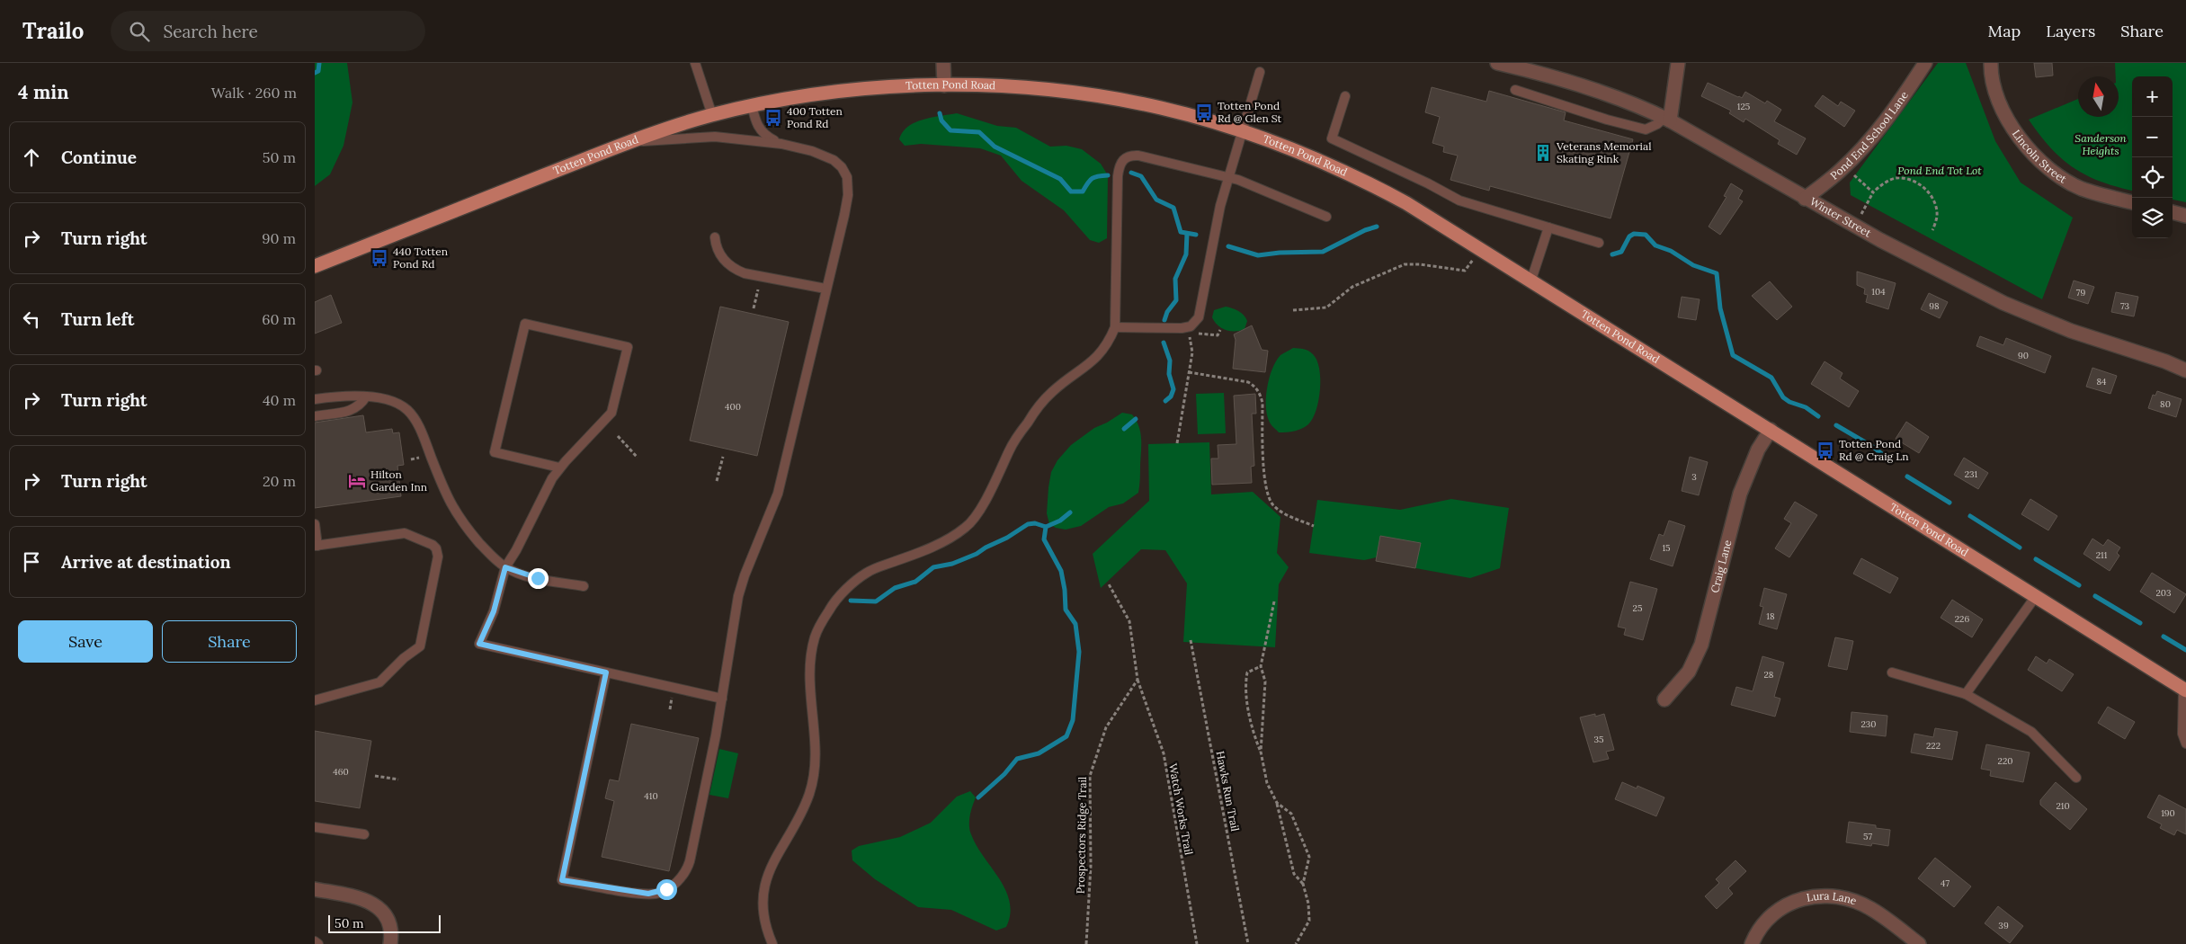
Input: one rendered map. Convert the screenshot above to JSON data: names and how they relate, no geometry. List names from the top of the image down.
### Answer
{
  "streets": {
    "main road": ["Totten Pond Road"],
    "street": [
      "Pond End School Lane",
      "Lincoln Street",
      "Winter Street",
      "Craig Lane",
      "Lura Lane"
    ],
    "path": ["Hawks Run Trail", "Watch Works Trail", "Prospectors Ridge Trail"]
  },
  "crossings": [
    ["Totten Pond Road", "Craig Lane"],
    ["Pond End School Lane", "Winter Street"],
    ["Watch Works Trail", "Prospectors Ridge Trail"]
  ],
  "parks": ["Sanderson Heights", "Pond End Tot Lot"],
  "places": {
    "bus stop": [
      "Totten Pond Rd @ Glen St",
      "400 Totten Pond Rd",
      "440 Totten Pond Rd",
      "Totten Pond Rd @ Craig Ln"
    ],
    "building": ["Veterans Memorial Skating Rink"],
    "hotel": ["Hilton Garden Inn"]
  },
  "house_numbers": [
    "125",
    "104",
    "79",
    "98",
    "73",
    "90",
    "84",
    "80",
    "400",
    "231",
    "3",
    "15",
    "211",
    "203",
    "25",
    "18",
    "226",
    "28",
    "230",
    "35",
    "222",
    "220",
    "460",
    "410",
    "210",
    "190",
    "57",
    "47",
    "39"
  ],
  "scale_bar": "50 m",
  "north": "top",
  "page": {
    "header": "Trailo",
    "search": "Search here",
    "nav": ["Map", "Layers", "Share"],
    "heading": ["4 min", "Walk · 260 m"],
    "map_buttons": ["+", "−"],
    "list": [
      ["Continue", "50 m"],
      ["Turn right", "90 m"],
      ["Turn left", "60 m"],
      ["Turn right", "40 m"],
      ["Turn right", "20 m"],
      "Arrive at destination"
    ],
    "buttons": ["Save", "Share"],
    "scale": "50 m"
  }
}
